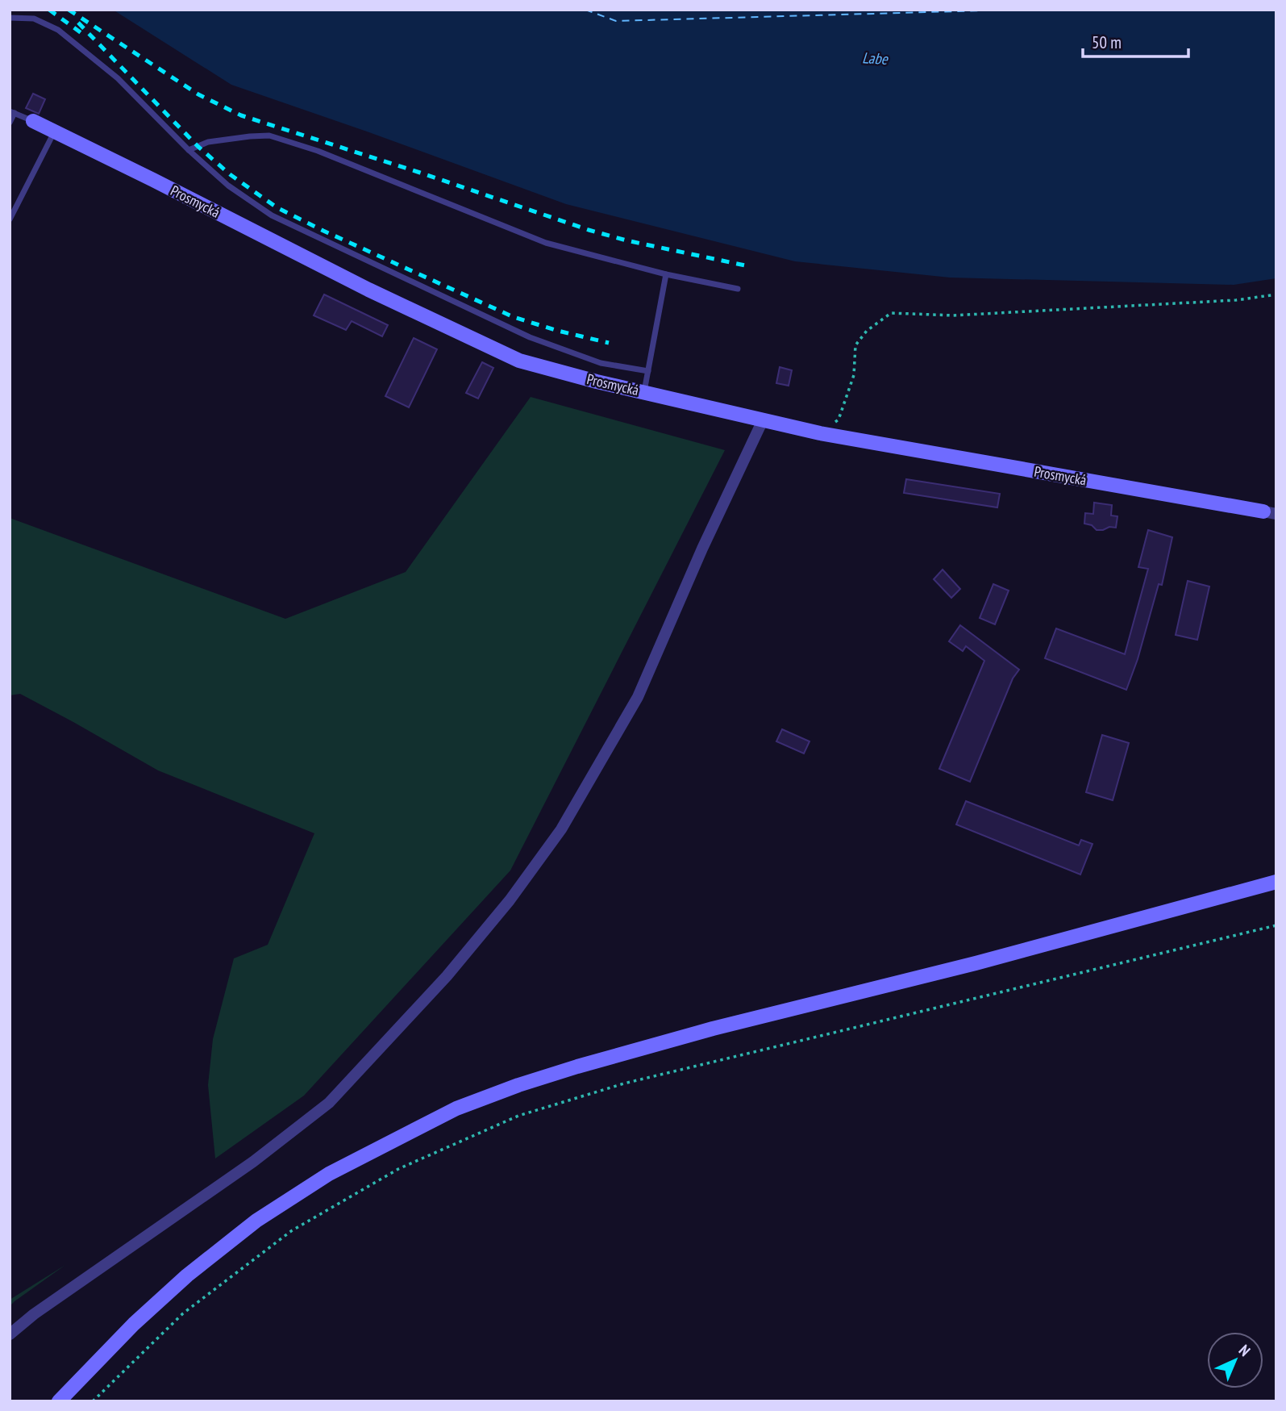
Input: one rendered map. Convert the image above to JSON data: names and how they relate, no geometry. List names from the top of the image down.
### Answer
{
  "streets": {
    "main road": ["Prosmycká"]
  },
  "water": ["Labe"],
  "scale_bar": "50 m",
  "north": "top right"
}
